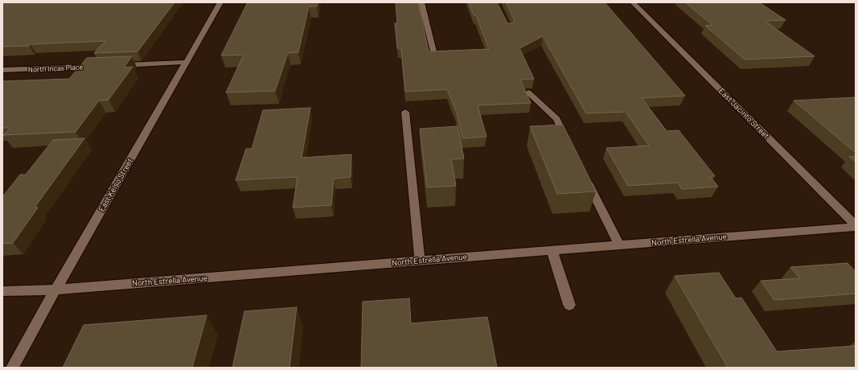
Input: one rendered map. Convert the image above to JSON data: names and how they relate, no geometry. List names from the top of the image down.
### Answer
{
  "streets": {
    "street": [
      "North Incas Place",
      "East Jacinto Street",
      "East Kelso Street",
      "North Estrella Avenue"
    ]
  },
  "crossings": [
    ["East Jacinto Street", "North Estrella Avenue"],
    ["East Kelso Street", "North Estrella Avenue"]
  ]
}
